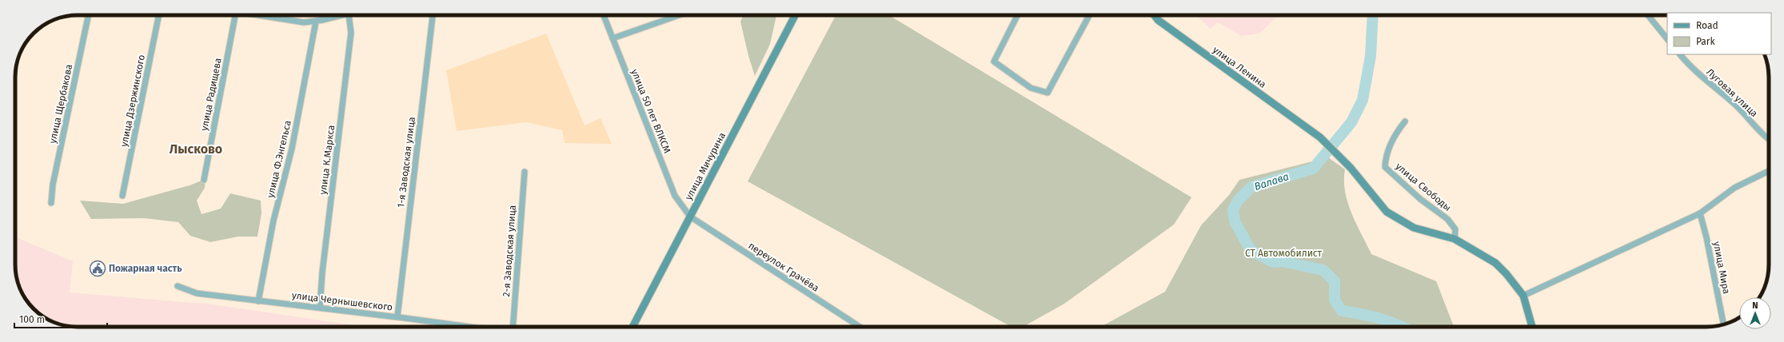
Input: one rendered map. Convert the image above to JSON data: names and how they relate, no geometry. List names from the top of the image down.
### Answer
{
  "streets": {
    "main road": ["улица Ленина", "улица Мичурина"],
    "street": [
      "Луговая улица",
      "улица Радищева",
      "улица Дзержинского",
      "улица Щербакова",
      "улица 50 лет ВЛКСМ",
      "улица Ф.Энгельса",
      "улица К.Маркса",
      "1-я Заводская улица",
      "улица Свободы",
      "2-я Заводская улица",
      "переулок Грачёва",
      "улица Мира",
      "улица Чернышевского"
    ]
  },
  "crossings": [
    ["улица Ленина", "улица Свободы"],
    ["улица 50 лет ВЛКСМ", "улица Мичурина"],
    ["улица 50 лет ВЛКСМ", "переулок Грачёва"],
    ["улица Ф.Энгельса", "улица Чернышевского"],
    ["улица К.Маркса", "улица Чернышевского"],
    ["1-я Заводская улица", "улица Чернышевского"],
    ["улица Мичурина", "переулок Грачёва"]
  ],
  "districts": ["Лысково"],
  "water": ["Валава"],
  "parks": ["СТ Автомобилист"],
  "places": {
    "public building": ["Пожарная часть"]
  },
  "legend": ["Road", "Park"],
  "scale_bar": "100 m",
  "north": "top"
}
